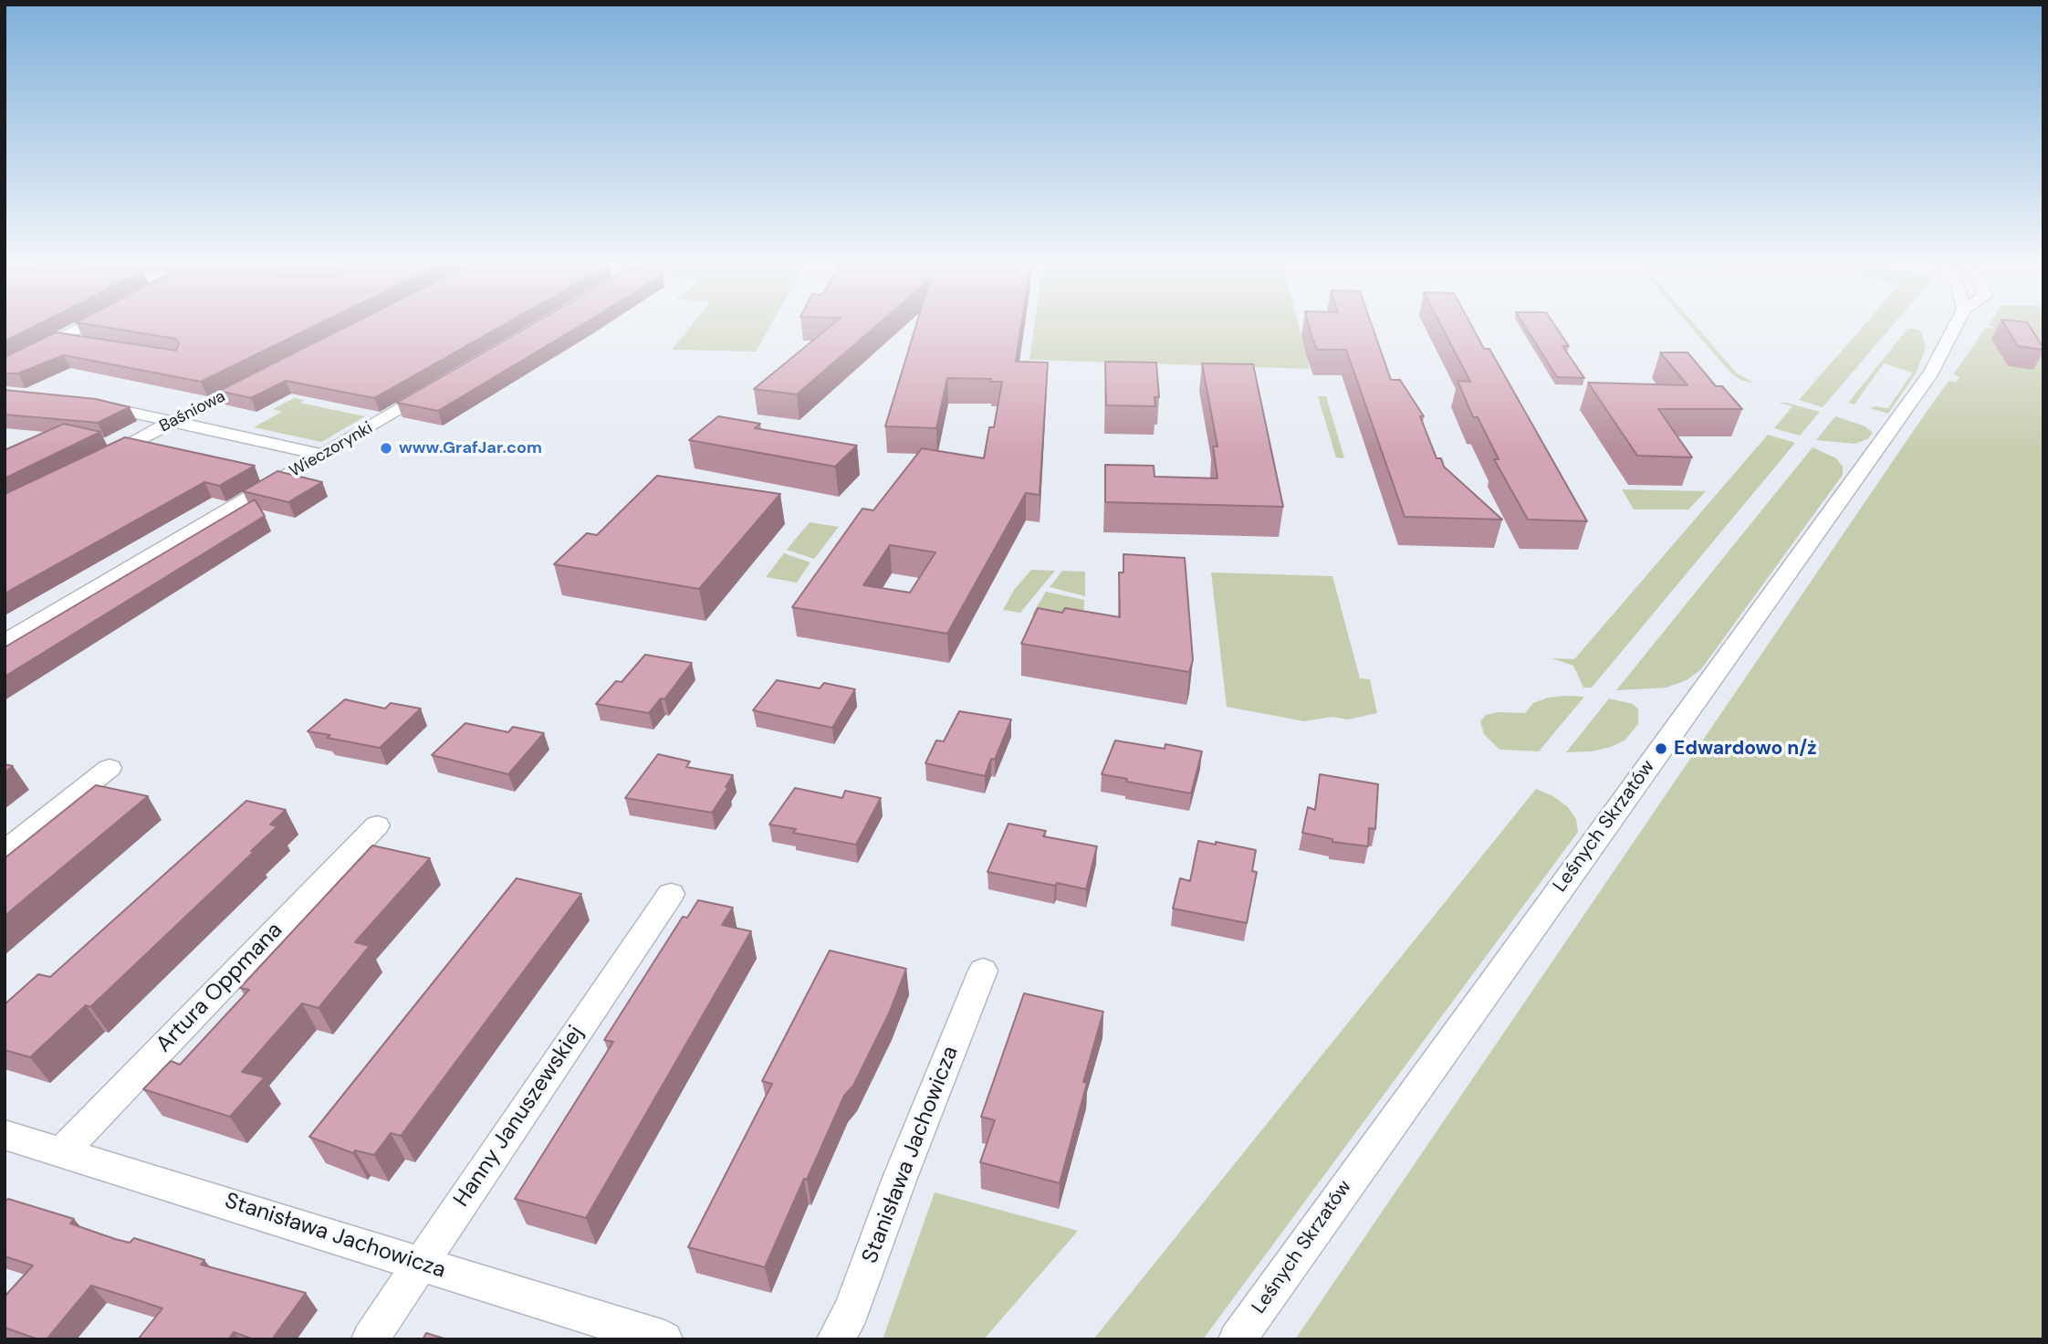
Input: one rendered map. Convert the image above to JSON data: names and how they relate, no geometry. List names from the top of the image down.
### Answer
{
  "streets": {
    "street": [
      "Baśniowa",
      "Wieczorynki",
      "Leśnych Skrzatów",
      "Artura Oppmana",
      "Hanny Januszewskiej",
      "Stanisława Jachowicza"
    ]
  },
  "crossings": [
    ["Artura Oppmana", "Stanisława Jachowicza"],
    ["Hanny Januszewskiej", "Stanisława Jachowicza"]
  ],
  "places": ["www.GrafJar.com", "Edwardowo n/ż"]
}
